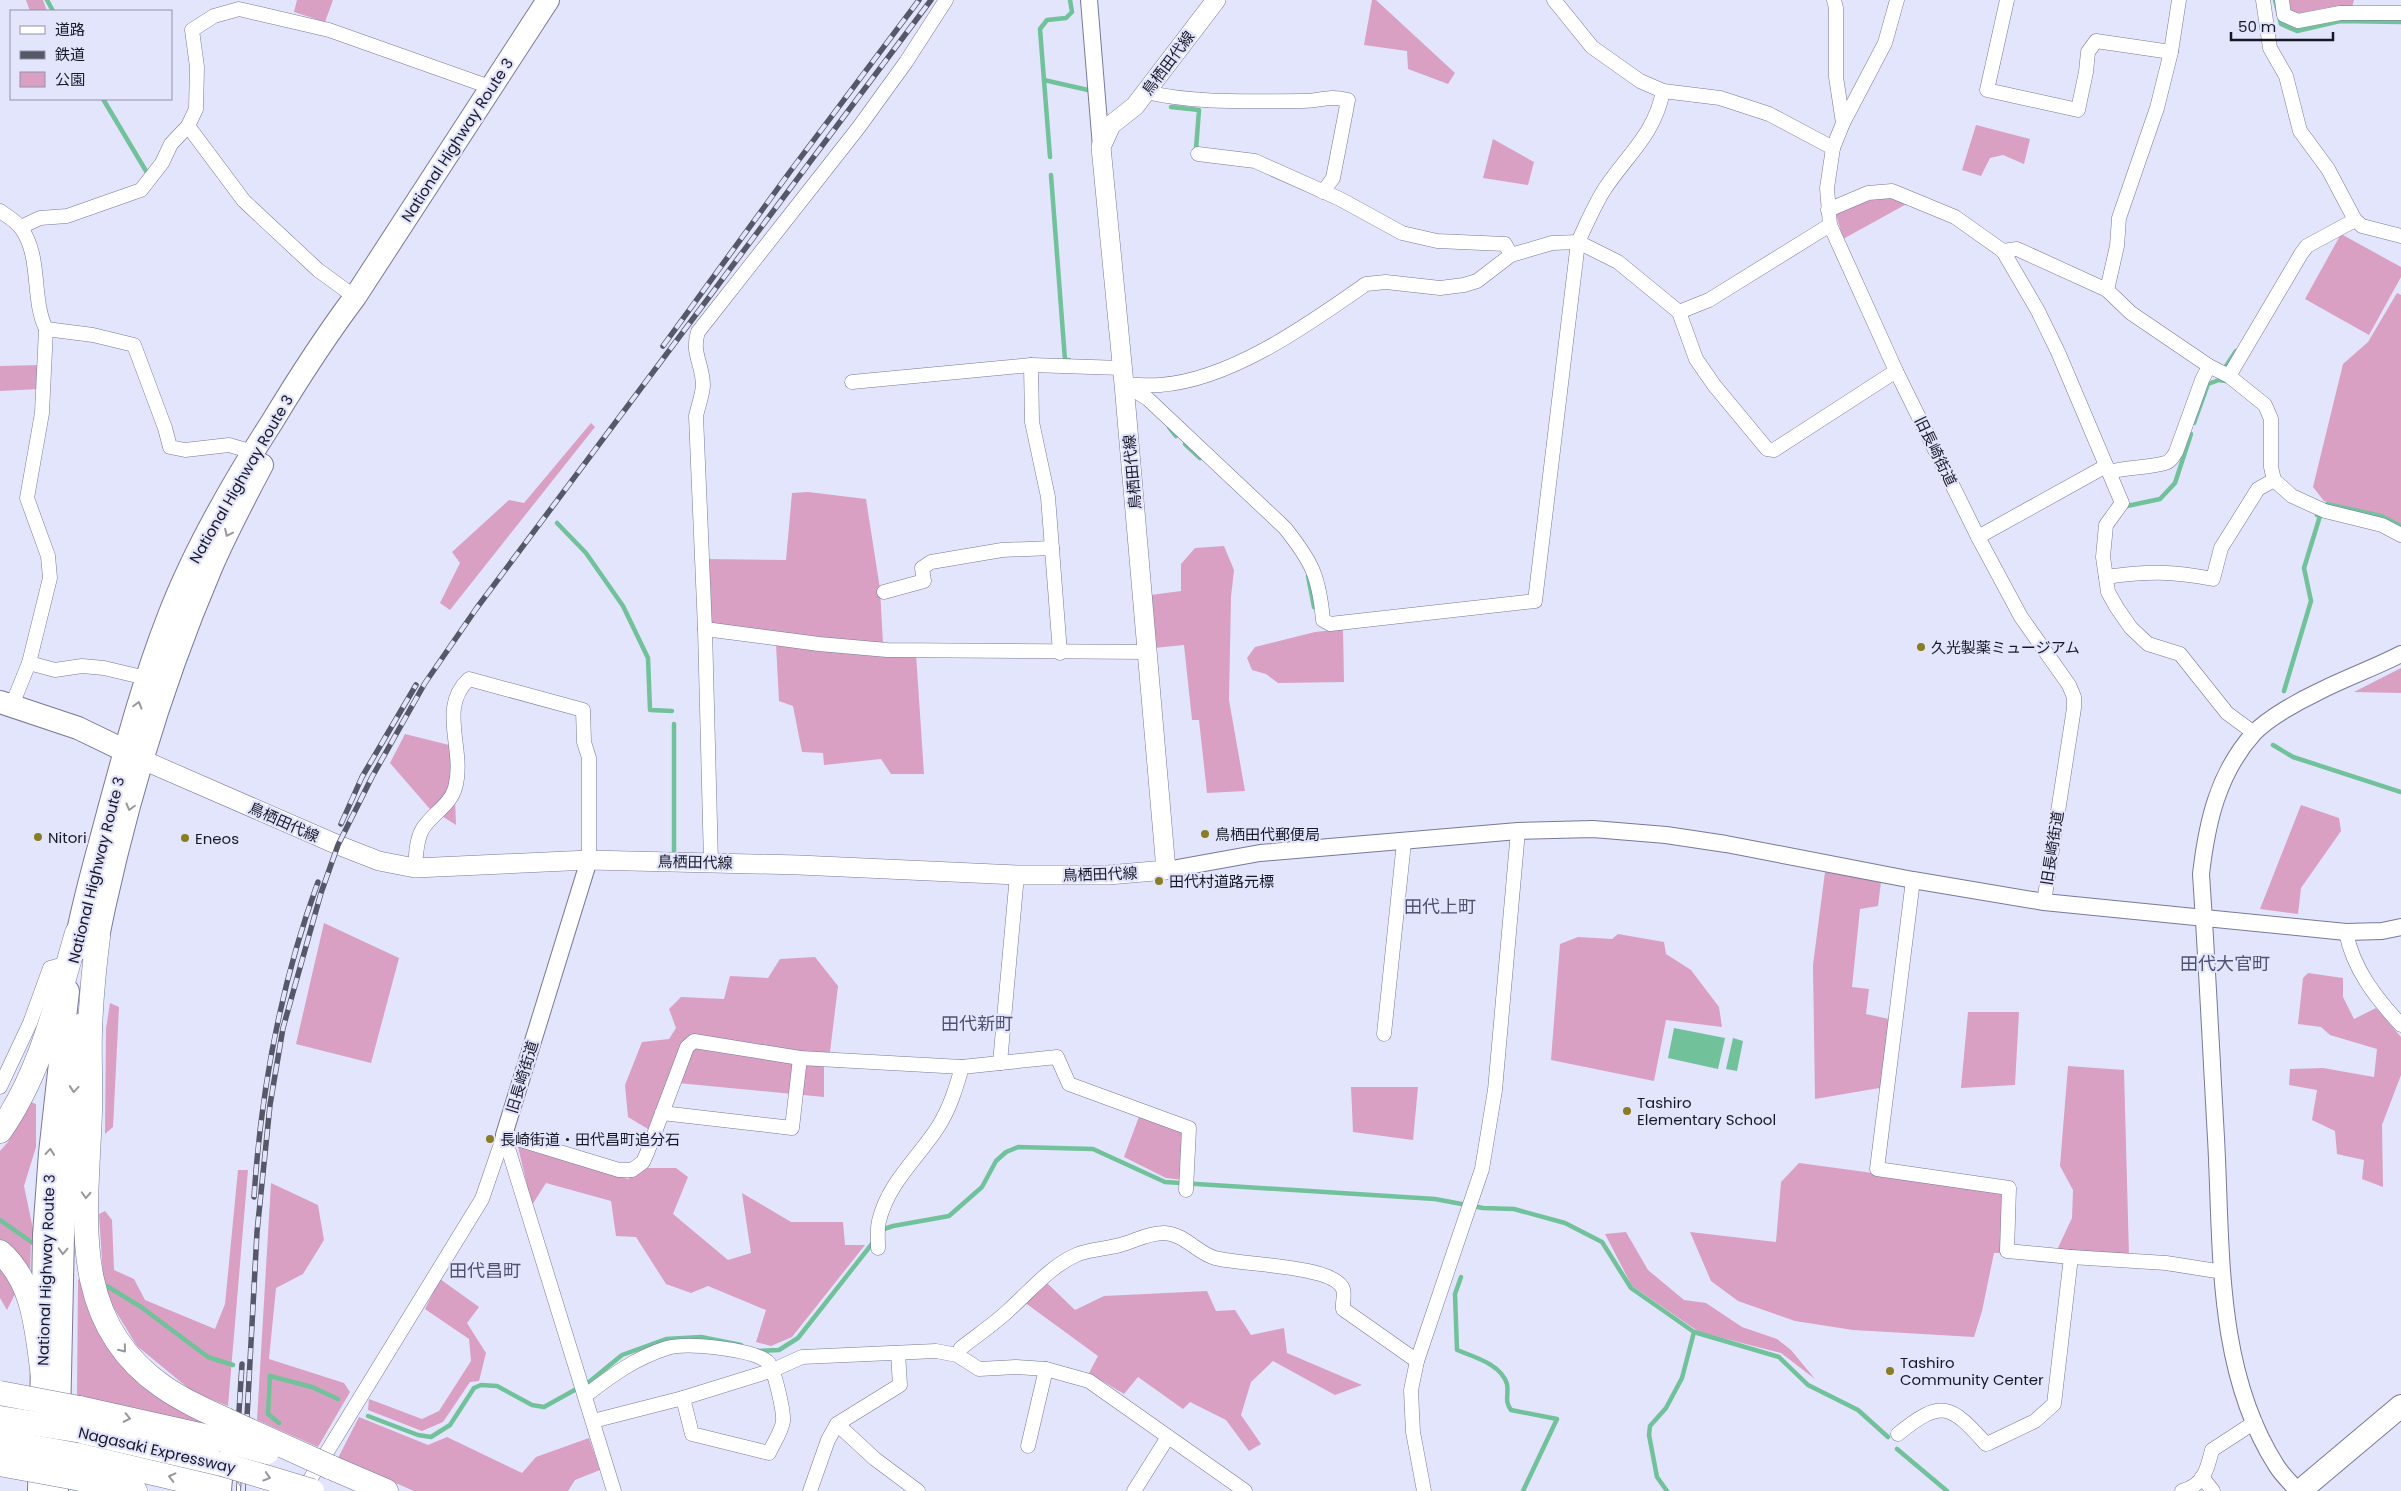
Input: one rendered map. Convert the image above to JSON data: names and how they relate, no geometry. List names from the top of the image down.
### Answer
{
  "streets": {
    "highway": ["National Highway Route 3", "Nagasaki Expressway"],
    "main road": ["鳥栖田代線"],
    "street": ["旧長崎街道"]
  },
  "crossings": [
    ["鳥栖田代線", "National Highway Route 3"],
    ["鳥栖田代線", "旧長崎街道"]
  ],
  "districts": [
    "田代上町",
    "田代大官町",
    "田代新町",
    "田代昌町"
  ],
  "places": [
    "久光製薬ミュージアム",
    "鳥栖田代郵便局",
    "Nitori",
    "Eneos",
    "田代村道路元標",
    "Tashiro Elementary School",
    "長崎街道・田代昌町追分石",
    "Tashiro Community Center"
  ],
  "legend": ["道路", "鉄道", "公園"],
  "scale_bar": "50 m"
}
